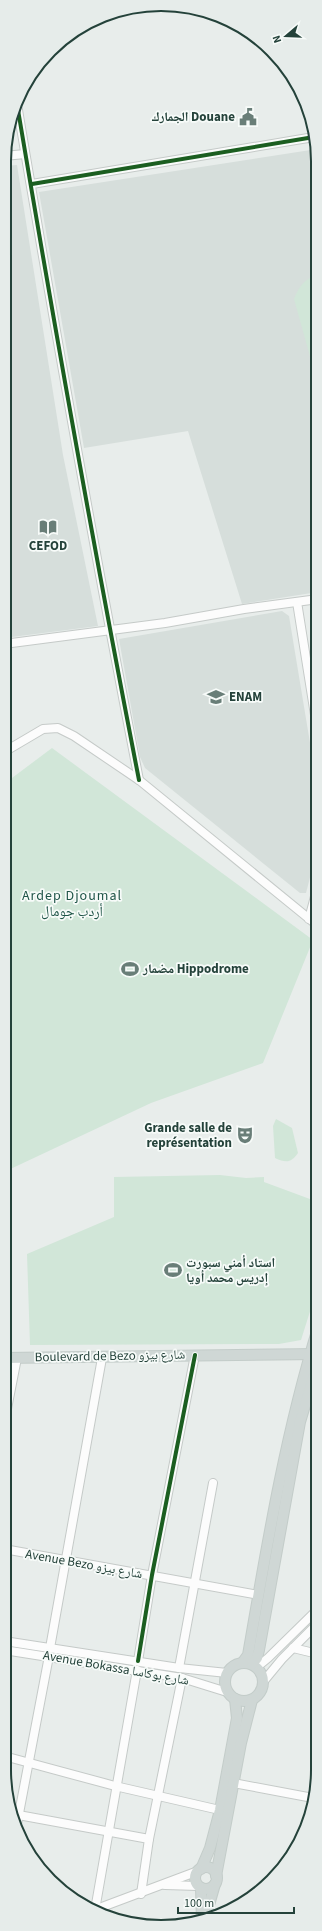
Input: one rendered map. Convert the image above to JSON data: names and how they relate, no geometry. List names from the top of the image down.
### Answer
{
  "streets": {
    "main road": ["Boulevard de Bezo شارع بيزو"],
    "street": ["Avenue Bezo شارع بيزو", "Avenue Bokassa شارع بوكاسا"]
  },
  "districts": ["Ardep Djoumal أردب جومال"],
  "places": {
    "public building": ["الجمارك Douane"],
    "library": ["CEFOD"],
    "school or university": ["ENAM"],
    "sports": ["مضمار Hippodrome", "استاد أمني سبورت إدريس محمد أويا"],
    "theatre": ["Grande salle de représentation"]
  },
  "scale_bar": "100 m",
  "north": "left"
}
